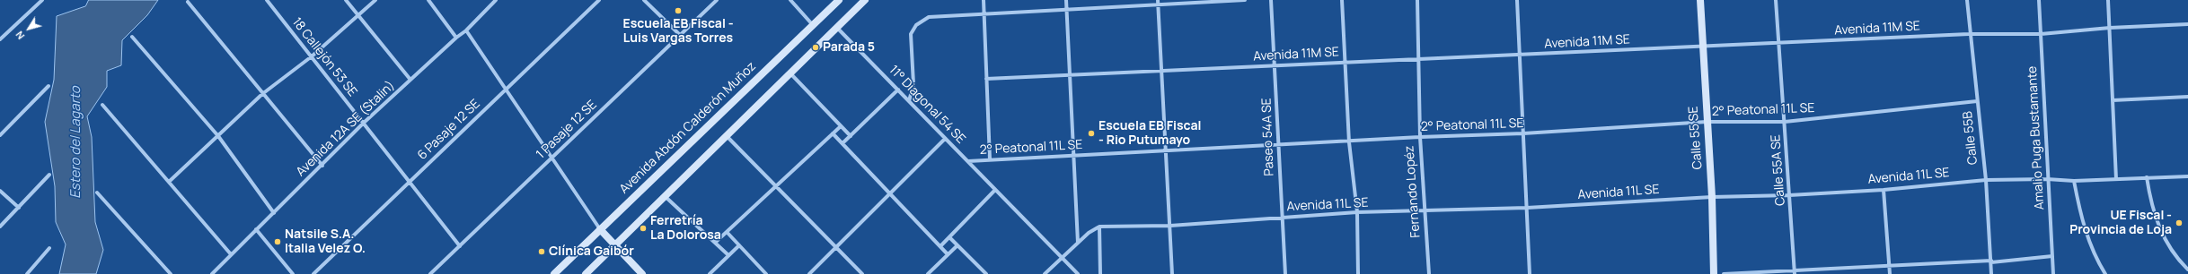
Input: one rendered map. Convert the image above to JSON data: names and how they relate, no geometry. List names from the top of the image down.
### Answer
{
  "streets": {
    "main road": ["Avenida Abdón Calderón Muñoz", "Calle 55 SE"],
    "street": [
      "Avenida 11M SE",
      "18 Callejón 53 SE",
      "11° Diagonal 54 SE",
      "2° Peatonal 11L SE",
      "Avenida 12A SE (Stalin)",
      "6 Pasaje 12 SE",
      "1 Pasaje 12 SE",
      "Paseo 54A SE",
      "Calle 55B",
      "Amalio Puga Bustamante",
      "Calle 55A SE",
      "Avenida 11L SE",
      "Fernando Lopéz"
    ]
  },
  "crossings": [
    ["Avenida 11M SE", "Paseo 54A SE"],
    ["Avenida 11M SE", "Calle 55 SE"],
    ["Avenida 11M SE", "Calle 55B"],
    ["Avenida 11M SE", "Amalio Puga Bustamante"],
    ["Avenida 11M SE", "Calle 55A SE"],
    ["Avenida 11M SE", "Fernando Lopéz"],
    ["18 Callejón 53 SE", "Avenida 12A SE (Stalin)"],
    ["18 Callejón 53 SE", "6 Pasaje 12 SE"],
    ["18 Callejón 53 SE", "1 Pasaje 12 SE"],
    ["11° Diagonal 54 SE", "2° Peatonal 11L SE"],
    ["2° Peatonal 11L SE", "Paseo 54A SE"],
    ["2° Peatonal 11L SE", "Calle 55 SE"],
    ["2° Peatonal 11L SE", "Calle 55B"],
    ["2° Peatonal 11L SE", "Calle 55A SE"],
    ["2° Peatonal 11L SE", "Fernando Lopéz"],
    ["Paseo 54A SE", "Avenida 11L SE"],
    ["Calle 55 SE", "Avenida 11L SE"],
    ["Calle 55B", "Avenida 11L SE"],
    ["Amalio Puga Bustamante", "Avenida 11L SE"],
    ["Calle 55A SE", "Avenida 11L SE"],
    ["Avenida 11L SE", "Fernando Lopéz"]
  ],
  "water": ["Estero del Lagarto"],
  "places": [
    "Escuela EB Fiscal - Luis Vargas Torres",
    "Parada 5",
    "Escuela EB Fiscal - Rio Putumayo",
    "UE Fiscal - Provincia de Loja",
    "Ferretría La Dolorosa",
    "Natsile S.A. Italia Velez O.",
    "Clínica Gaibór"
  ],
  "north": "bottom left"
}
